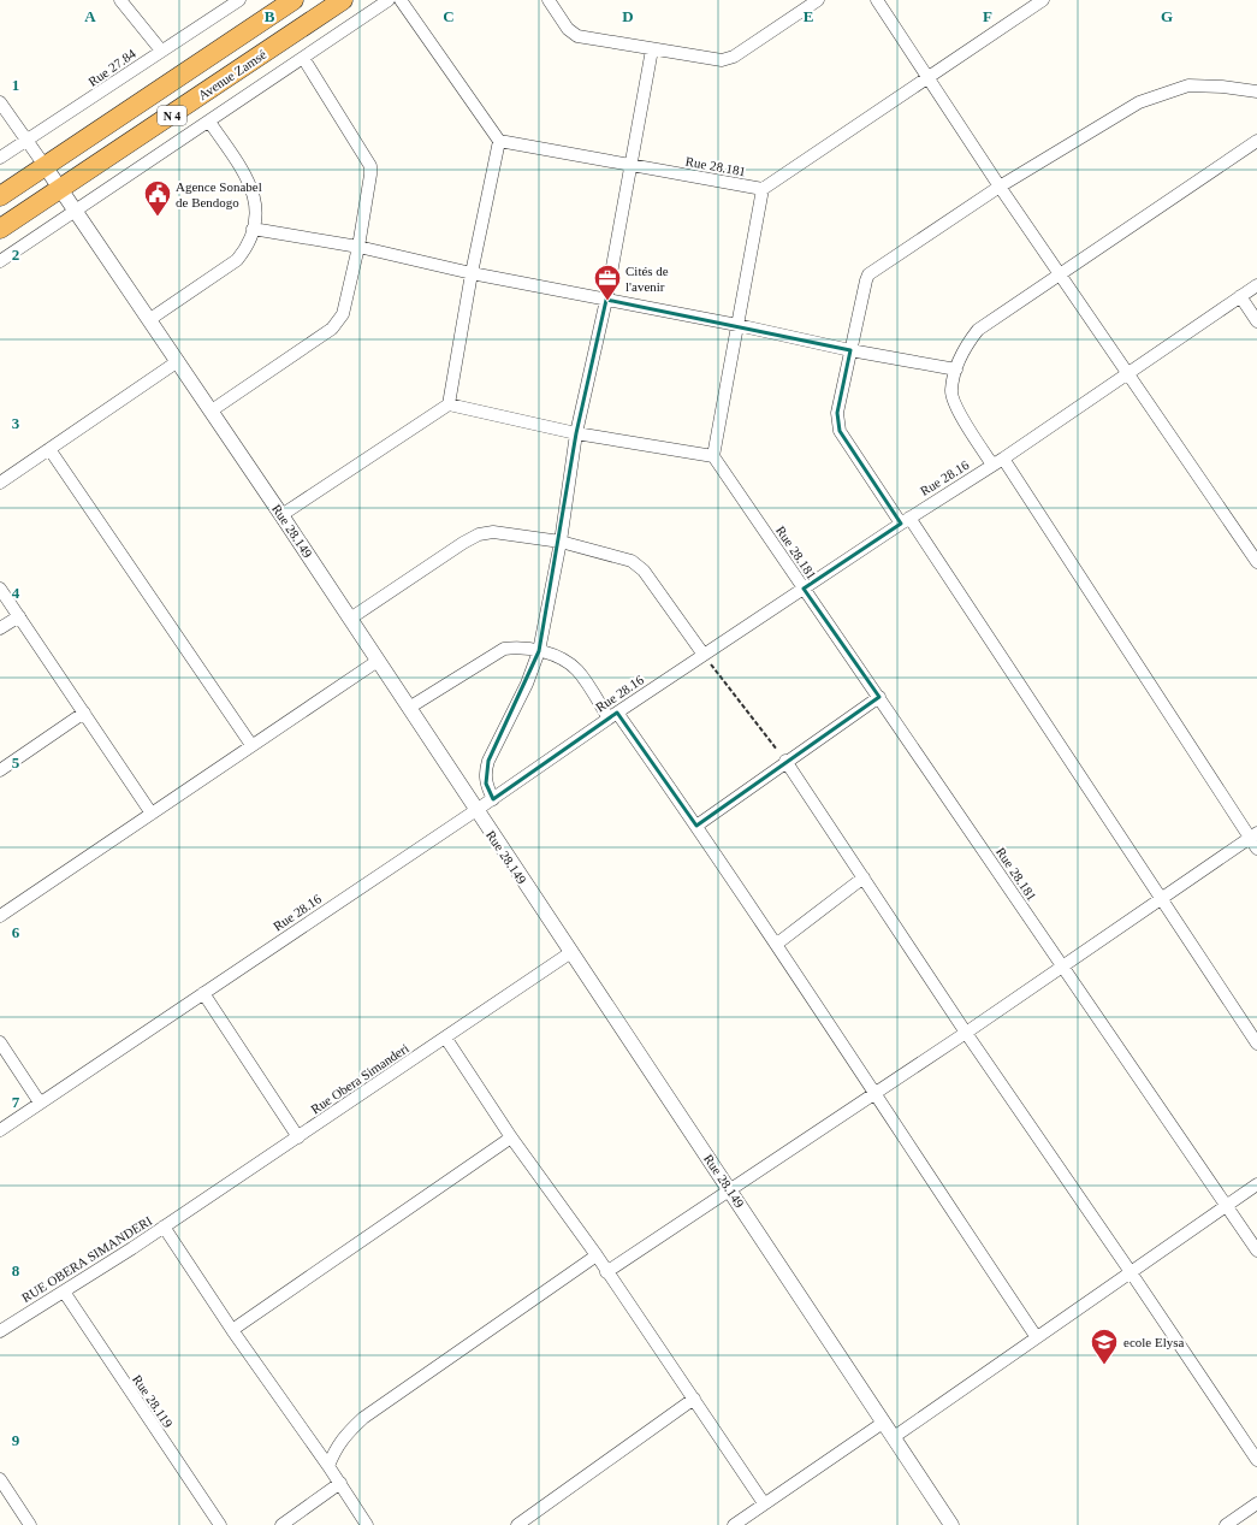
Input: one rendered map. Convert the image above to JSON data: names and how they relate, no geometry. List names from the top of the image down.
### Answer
{
  "streets": {
    "highway": ["Avenue Zamsé", "N 4"],
    "street": [
      "Rue 27.84",
      "Rue 28.181",
      "Rue 28.16",
      "Rue 28.149",
      "Rue Obera Simanderi",
      "RUE OBERA SIMANDERI",
      "Rue 28.119"
    ]
  },
  "crossings": [
    ["Avenue Zamsé", "Rue 28.149"],
    ["Rue 28.181", "Rue 28.16"],
    ["Rue 28.16", "Rue 28.149"],
    ["Rue 28.149", "Rue Obera Simanderi"],
    ["Rue Obera Simanderi", "RUE OBERA SIMANDERI"],
    ["RUE OBERA SIMANDERI", "Rue 28.119"]
  ],
  "places": {
    "public building": ["Agence Sonabel de Bendogo"],
    "office": ["Cités de l'avenir"],
    "school or university": ["ecole Elysa"]
  },
  "grid": {
    "columns": [
      "A",
      "B",
      "C",
      "D",
      "E",
      "F",
      "G"
    ],
    "rows": [
      "1",
      "2",
      "3",
      "4",
      "5",
      "6",
      "7",
      "8",
      "9"
    ]
  }
}
